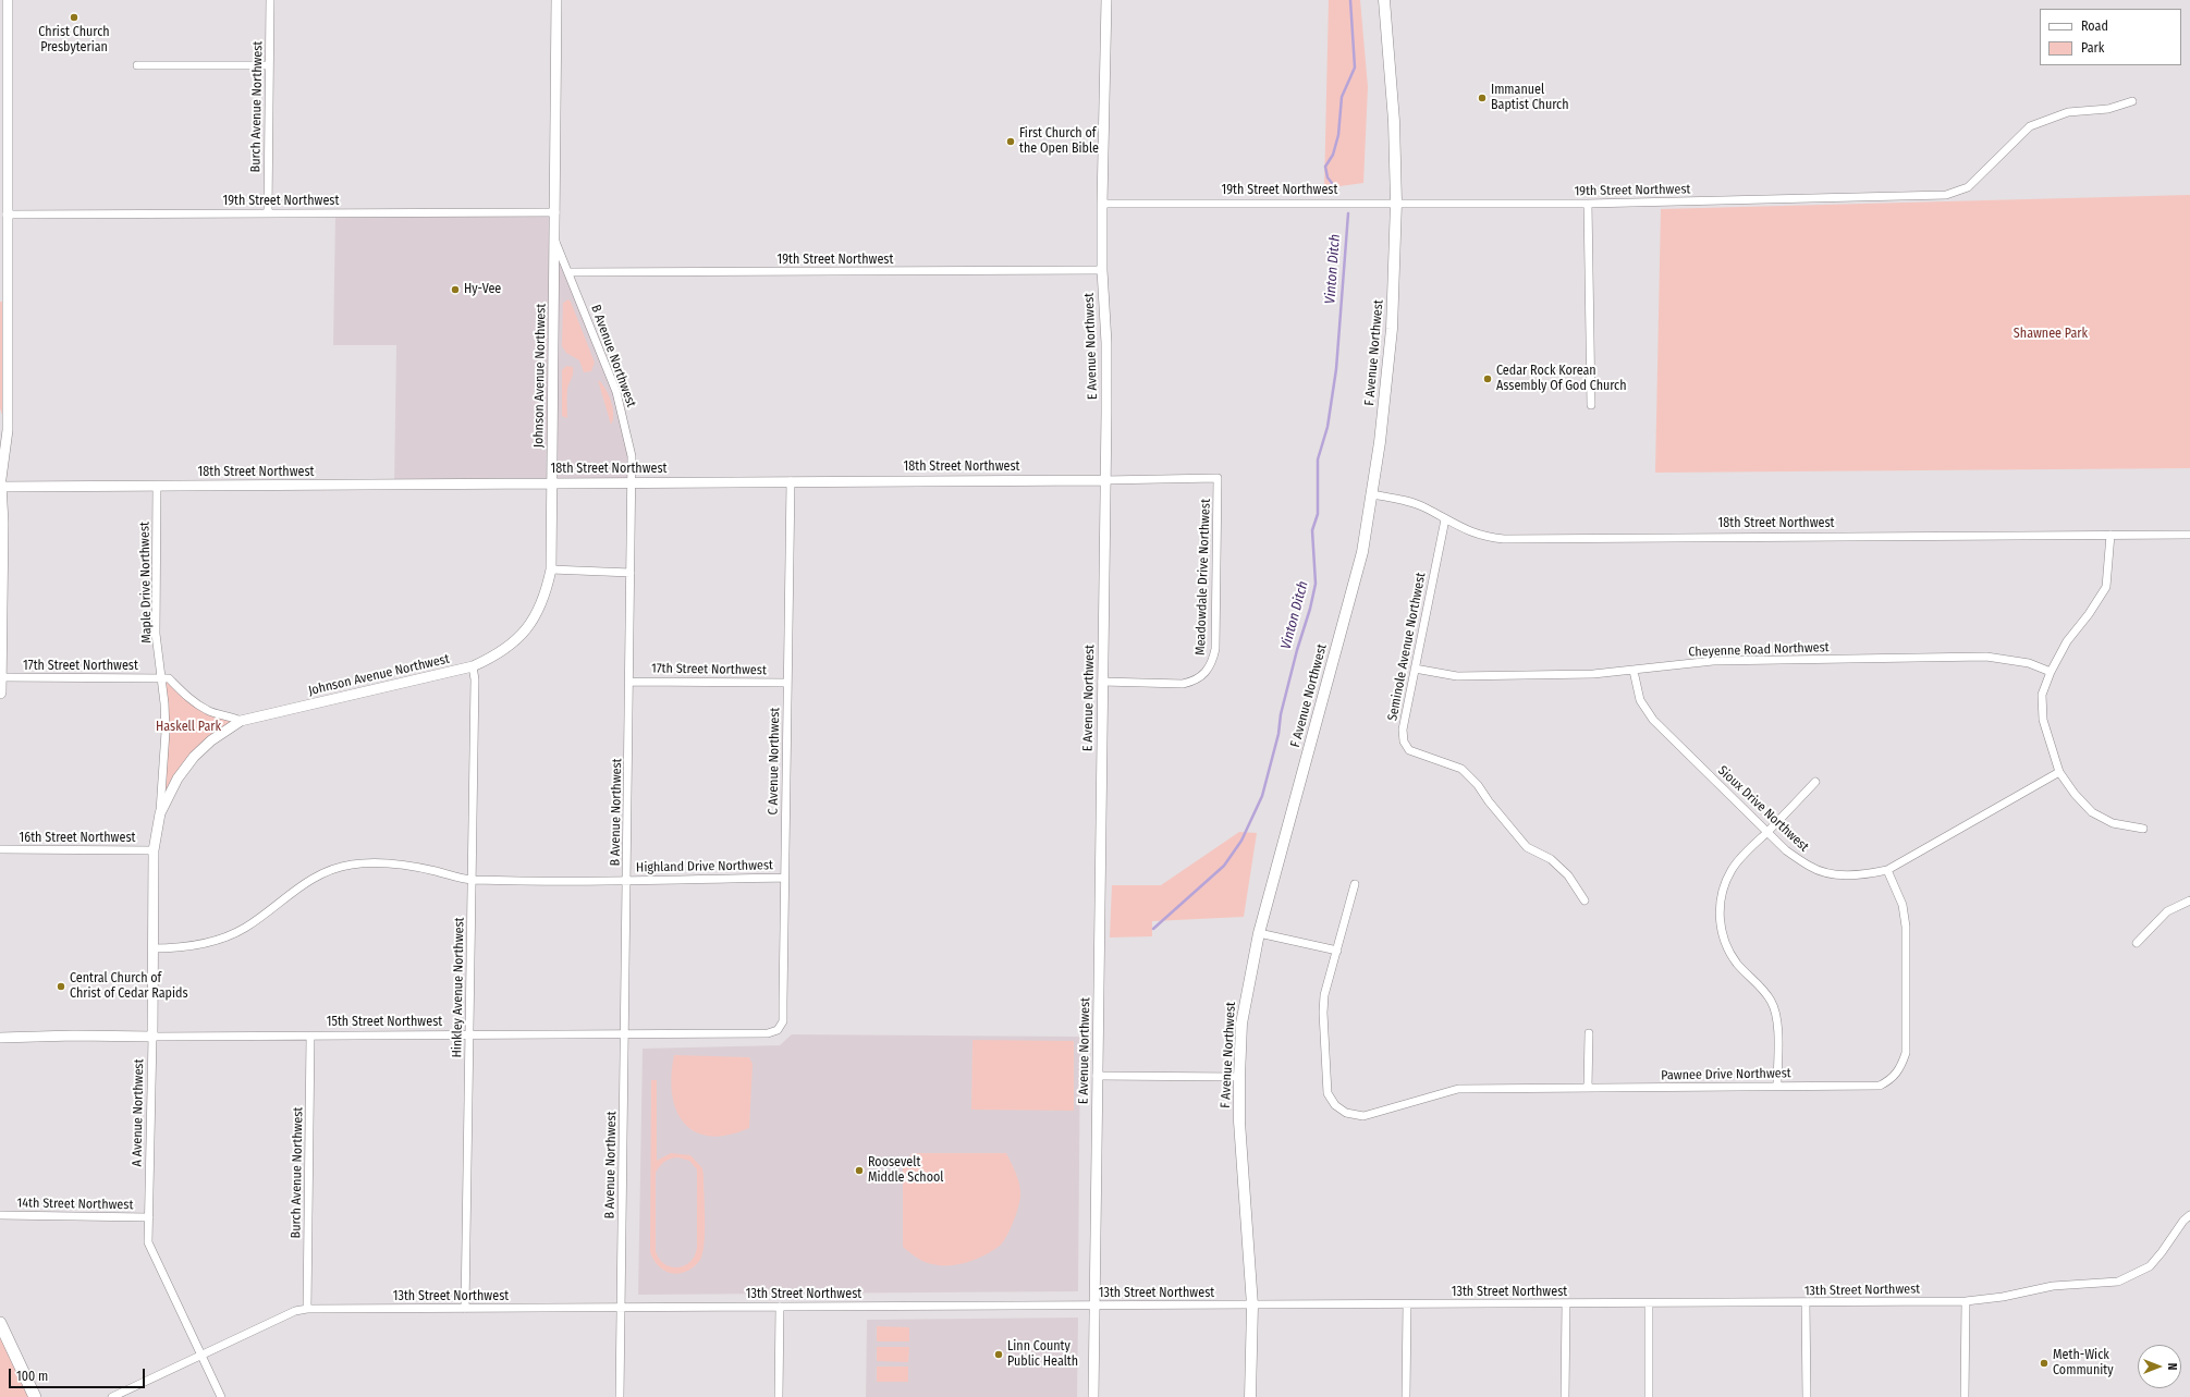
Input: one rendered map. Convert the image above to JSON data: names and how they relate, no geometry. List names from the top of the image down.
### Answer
{
  "streets": {
    "main road": ["F Avenue Northwest"],
    "street": [
      "Burch Avenue Northwest",
      "19th Street Northwest",
      "E Avenue Northwest",
      "B Avenue Northwest",
      "Johnson Avenue Northwest",
      "18th Street Northwest",
      "Meadowdale Drive Northwest",
      "Maple Drive Northwest",
      "Seminole Avenue Northwest",
      "Cheyenne Road Northwest",
      "17th Street Northwest",
      "C Avenue Northwest",
      "Sioux Drive Northwest",
      "16th Street Northwest",
      "Highland Drive Northwest",
      "Hinkley Avenue Northwest",
      "15th Street Northwest",
      "Pawnee Drive Northwest",
      "A Avenue Northwest",
      "14th Street Northwest",
      "13th Street Northwest"
    ]
  },
  "crossings": [
    ["Burch Avenue Northwest", "19th Street Northwest"],
    ["Burch Avenue Northwest", "15th Street Northwest"],
    ["Burch Avenue Northwest", "13th Street Northwest"],
    ["19th Street Northwest", "E Avenue Northwest"],
    ["19th Street Northwest", "F Avenue Northwest"],
    ["19th Street Northwest", "B Avenue Northwest"],
    ["19th Street Northwest", "Johnson Avenue Northwest"],
    ["E Avenue Northwest", "18th Street Northwest"],
    ["E Avenue Northwest", "Meadowdale Drive Northwest"],
    ["E Avenue Northwest", "13th Street Northwest"],
    ["F Avenue Northwest", "18th Street Northwest"],
    ["F Avenue Northwest", "13th Street Northwest"],
    ["B Avenue Northwest", "Johnson Avenue Northwest"],
    ["B Avenue Northwest", "18th Street Northwest"],
    ["B Avenue Northwest", "17th Street Northwest"],
    ["B Avenue Northwest", "Highland Drive Northwest"],
    ["B Avenue Northwest", "15th Street Northwest"],
    ["B Avenue Northwest", "13th Street Northwest"],
    ["Johnson Avenue Northwest", "18th Street Northwest"],
    ["Johnson Avenue Northwest", "Maple Drive Northwest"],
    ["Johnson Avenue Northwest", "Hinkley Avenue Northwest"],
    ["Johnson Avenue Northwest", "A Avenue Northwest"],
    ["18th Street Northwest", "Meadowdale Drive Northwest"],
    ["18th Street Northwest", "Maple Drive Northwest"],
    ["18th Street Northwest", "Seminole Avenue Northwest"],
    ["18th Street Northwest", "C Avenue Northwest"],
    ["Maple Drive Northwest", "17th Street Northwest"],
    ["Maple Drive Northwest", "A Avenue Northwest"],
    ["Seminole Avenue Northwest", "Cheyenne Road Northwest"],
    ["Cheyenne Road Northwest", "Sioux Drive Northwest"],
    ["17th Street Northwest", "C Avenue Northwest"],
    ["C Avenue Northwest", "Highland Drive Northwest"],
    ["C Avenue Northwest", "15th Street Northwest"],
    ["Sioux Drive Northwest", "Pawnee Drive Northwest"],
    ["16th Street Northwest", "A Avenue Northwest"],
    ["Highland Drive Northwest", "Hinkley Avenue Northwest"],
    ["Highland Drive Northwest", "A Avenue Northwest"],
    ["Hinkley Avenue Northwest", "15th Street Northwest"],
    ["Hinkley Avenue Northwest", "13th Street Northwest"],
    ["15th Street Northwest", "A Avenue Northwest"],
    ["A Avenue Northwest", "14th Street Northwest"],
    ["A Avenue Northwest", "13th Street Northwest"]
  ],
  "water": ["Vinton Ditch"],
  "parks": ["Shawnee Park", "Haskell Park"],
  "places": [
    "Christ Church Presbyterian",
    "Immanuel Baptist Church",
    "First Church of the Open Bible",
    "Hy-Vee",
    "Cedar Rock Korean Assembly Of God Church",
    "Central Church of Christ of Cedar Rapids",
    "Roosevelt Middle School",
    "Linn County Public Health",
    "Meth-Wick Community"
  ],
  "legend": ["Road", "Park"],
  "scale_bar": "100 m",
  "north": "right"
}
